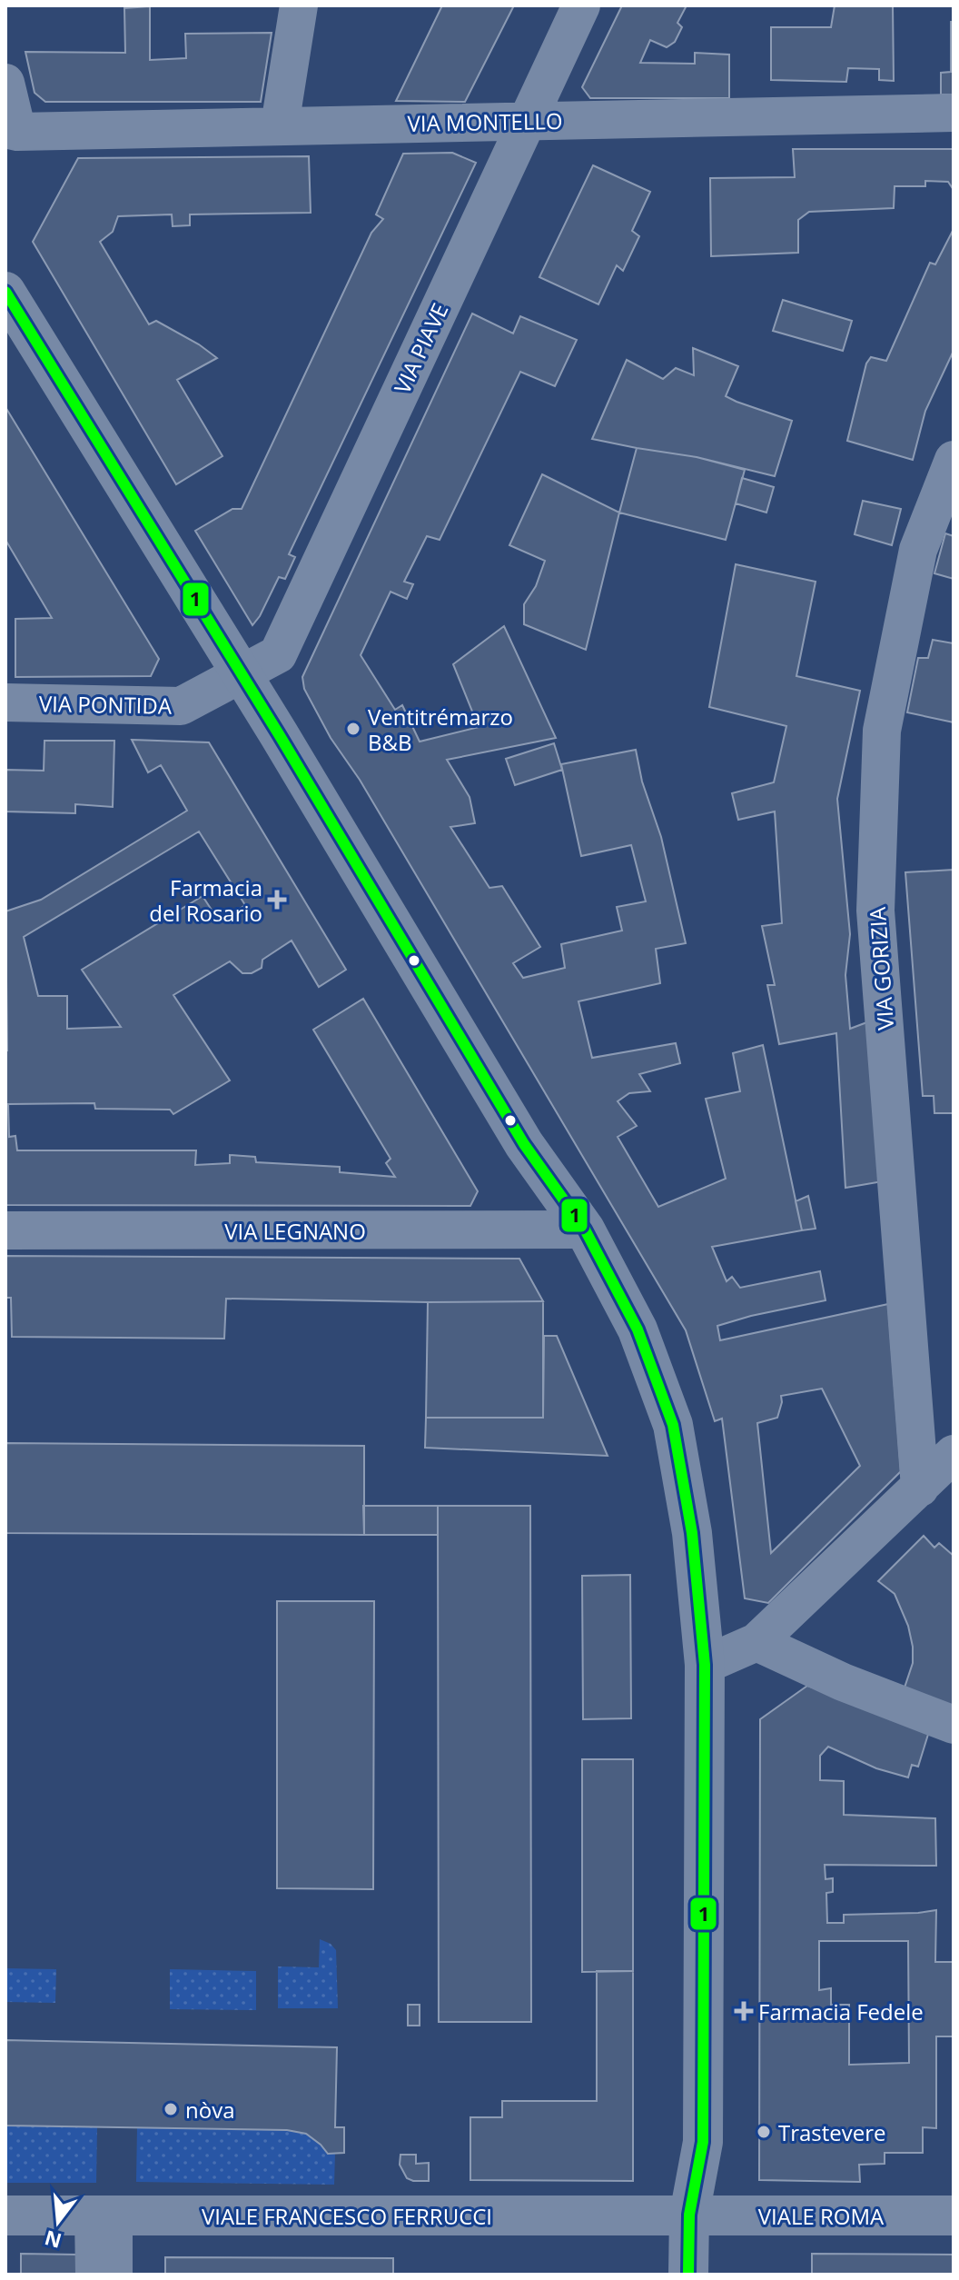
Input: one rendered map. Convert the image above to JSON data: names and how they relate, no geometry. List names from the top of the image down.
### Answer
{
  "streets": {
    "street": [
      "VIA MONTELLO",
      "VIA PIAVE",
      "VIA PONTIDA",
      "VIA GORIZIA",
      "VIA LEGNANO",
      "VIALE FRANCESCO FERRUCCI",
      "VIALE ROMA"
    ]
  },
  "crossings": [
    ["VIA MONTELLO", "VIA PIAVE"],
    ["VIA PIAVE", "VIA PONTIDA"],
    ["VIALE FRANCESCO FERRUCCI", "VIALE ROMA"]
  ],
  "places": {
    "other": ["Ventitrémarzo B&B", "nòva", "Trastevere"],
    "health": ["Farmacia del Rosario", "Farmacia Fedele"]
  },
  "lines": ["transit line 1"],
  "north": "bottom"
}
